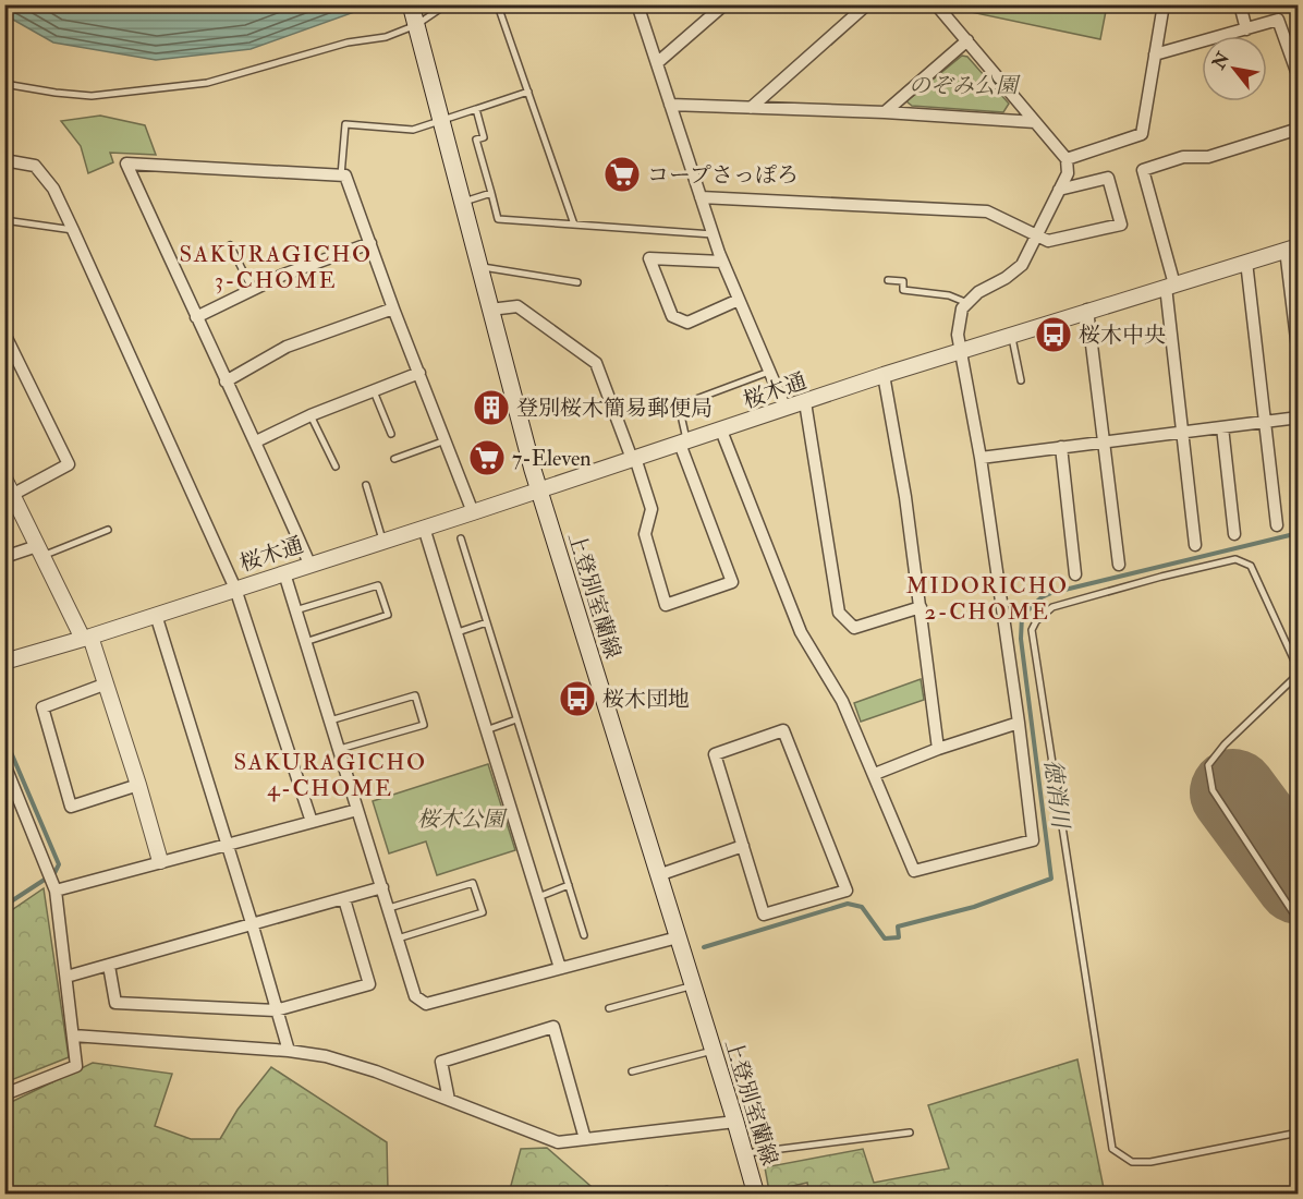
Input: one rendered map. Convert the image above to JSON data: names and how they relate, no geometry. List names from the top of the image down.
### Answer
{
  "streets": {
    "main road": ["上登別室蘭線"],
    "street": ["桜木通"]
  },
  "crossings": [
    ["桜木通", "上登別室蘭線"]
  ],
  "districts": ["SAKURAGICHO 3-CHOME", "MIDORICHO 2-CHOME", "SAKURAGICHO 4-CHOME"],
  "water": ["徳消川"],
  "parks": ["のぞみ公園", "桜木公園"],
  "places": {
    "supermarket": ["コープさっぽろ", "7-Eleven"],
    "bus stop": ["桜木中央", "桜木団地"],
    "building": ["登別桜木簡易郵便局"]
  },
  "north": "top left"
}
